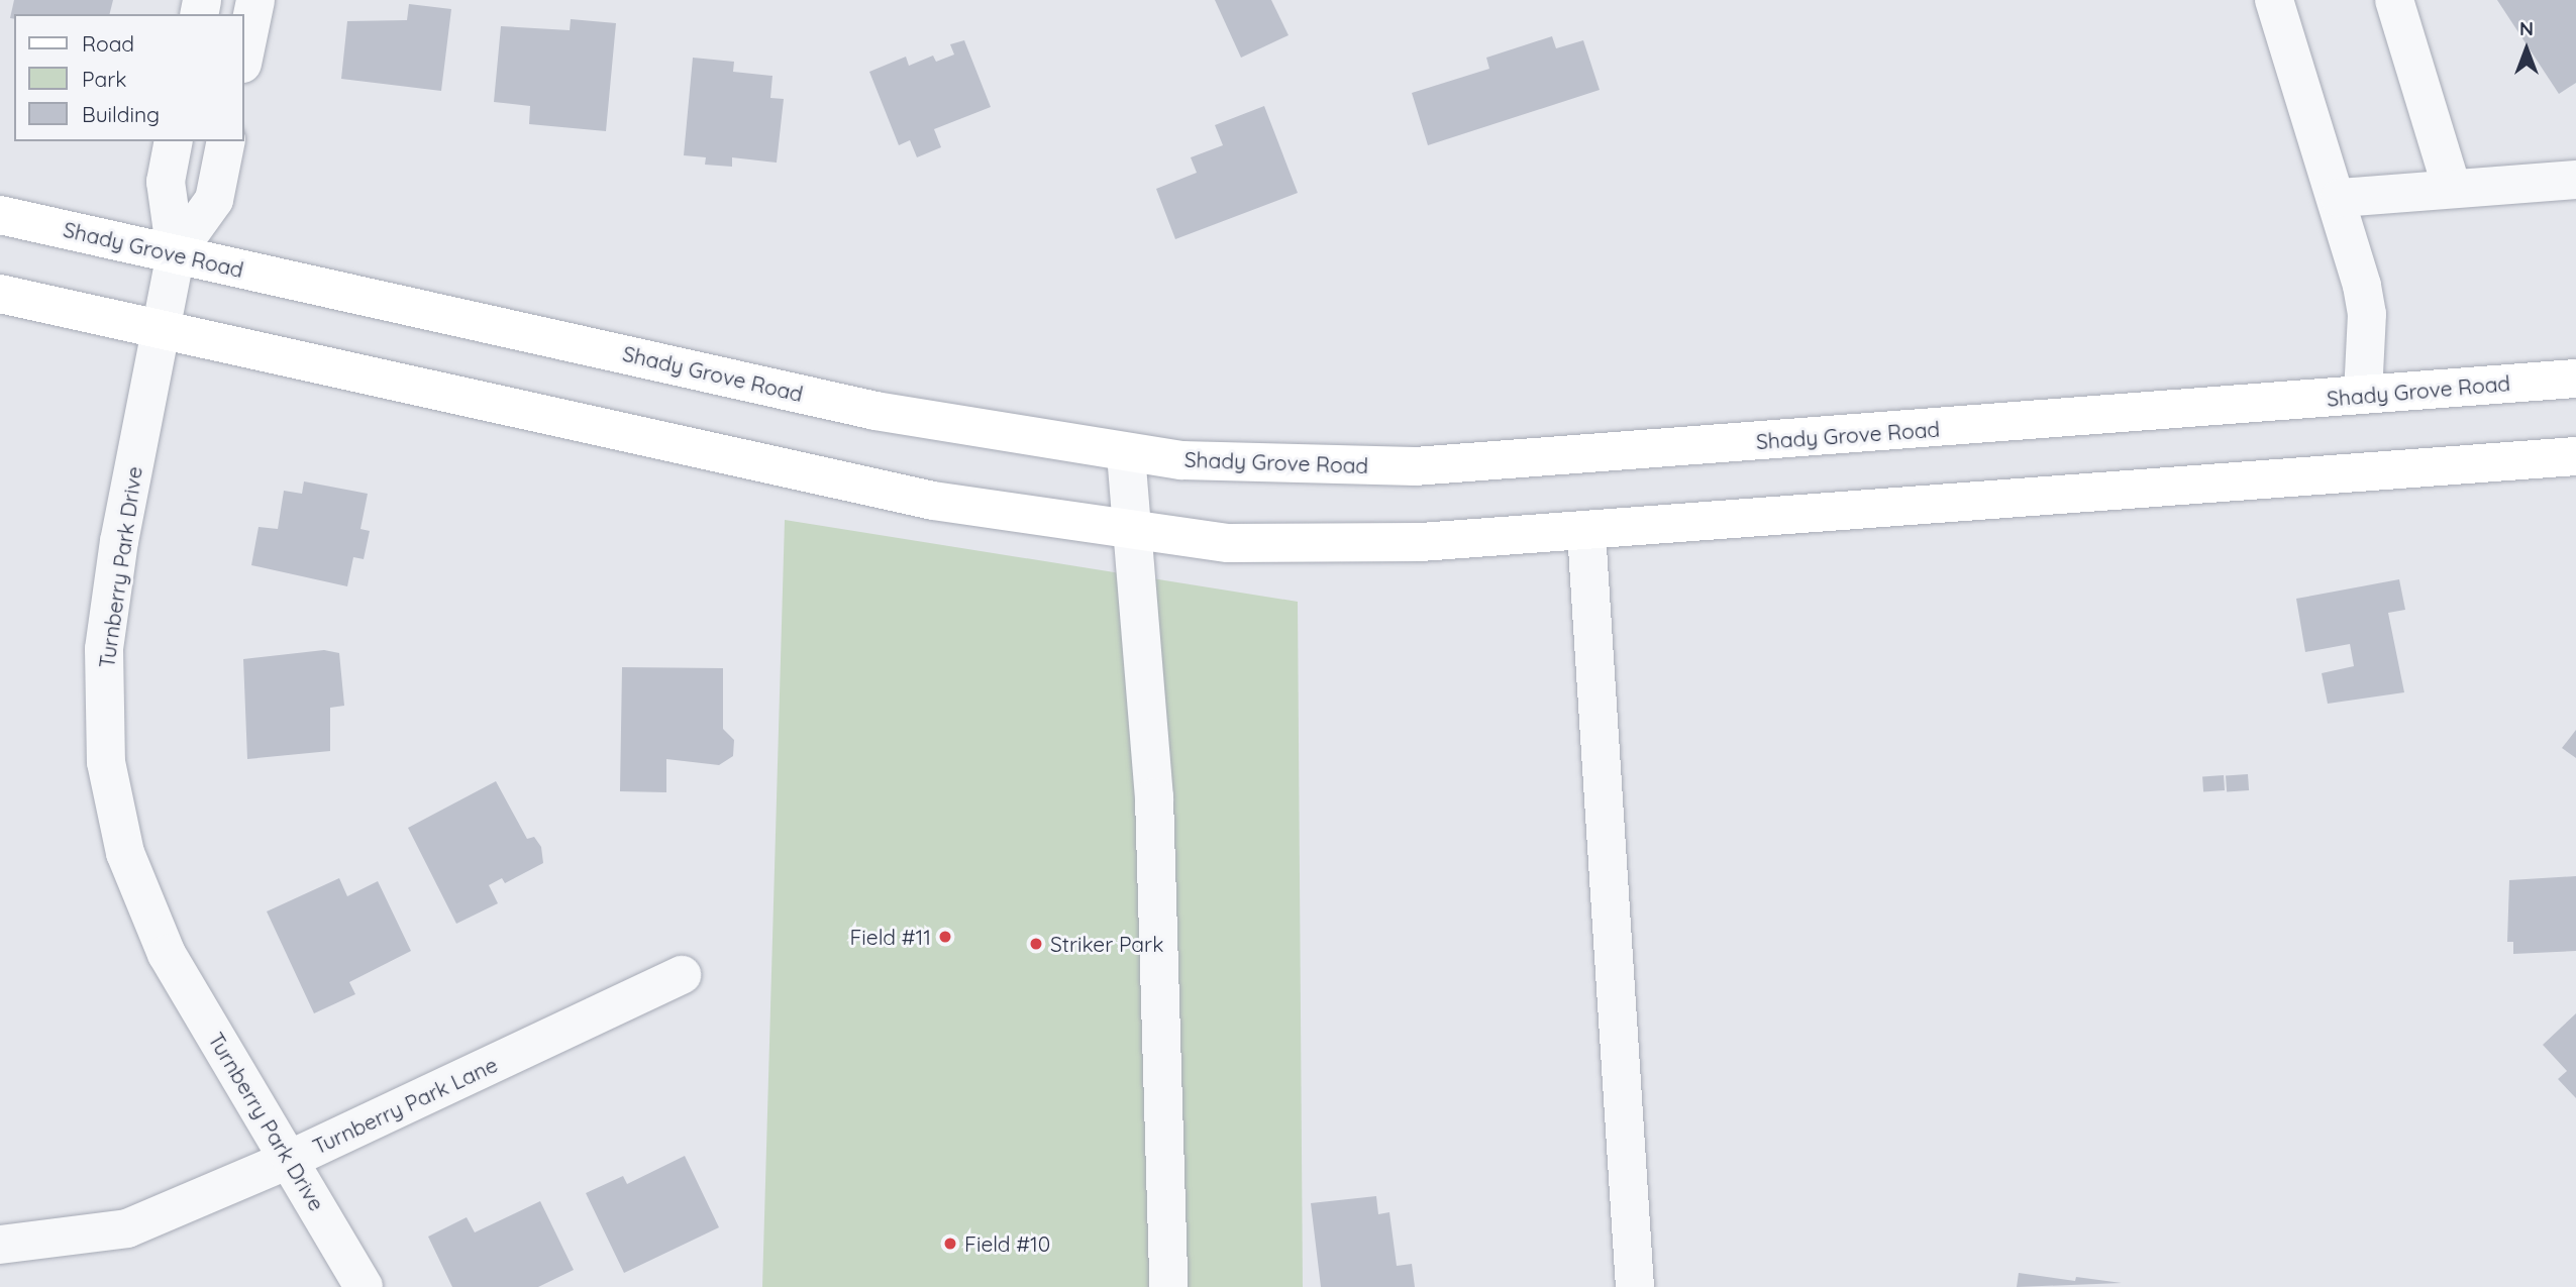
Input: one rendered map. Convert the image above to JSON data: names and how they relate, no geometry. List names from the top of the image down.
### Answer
{
  "streets": {
    "main road": ["Shady Grove Road"],
    "street": ["Turnberry Park Drive", "Turnberry Park Lane"]
  },
  "crossings": [
    ["Shady Grove Road", "Turnberry Park Drive"],
    ["Turnberry Park Drive", "Turnberry Park Lane"]
  ],
  "places": ["Field #11", "Striker Park", "Field #10"],
  "legend": ["Road", "Park", "Building"],
  "north": "top"
}
